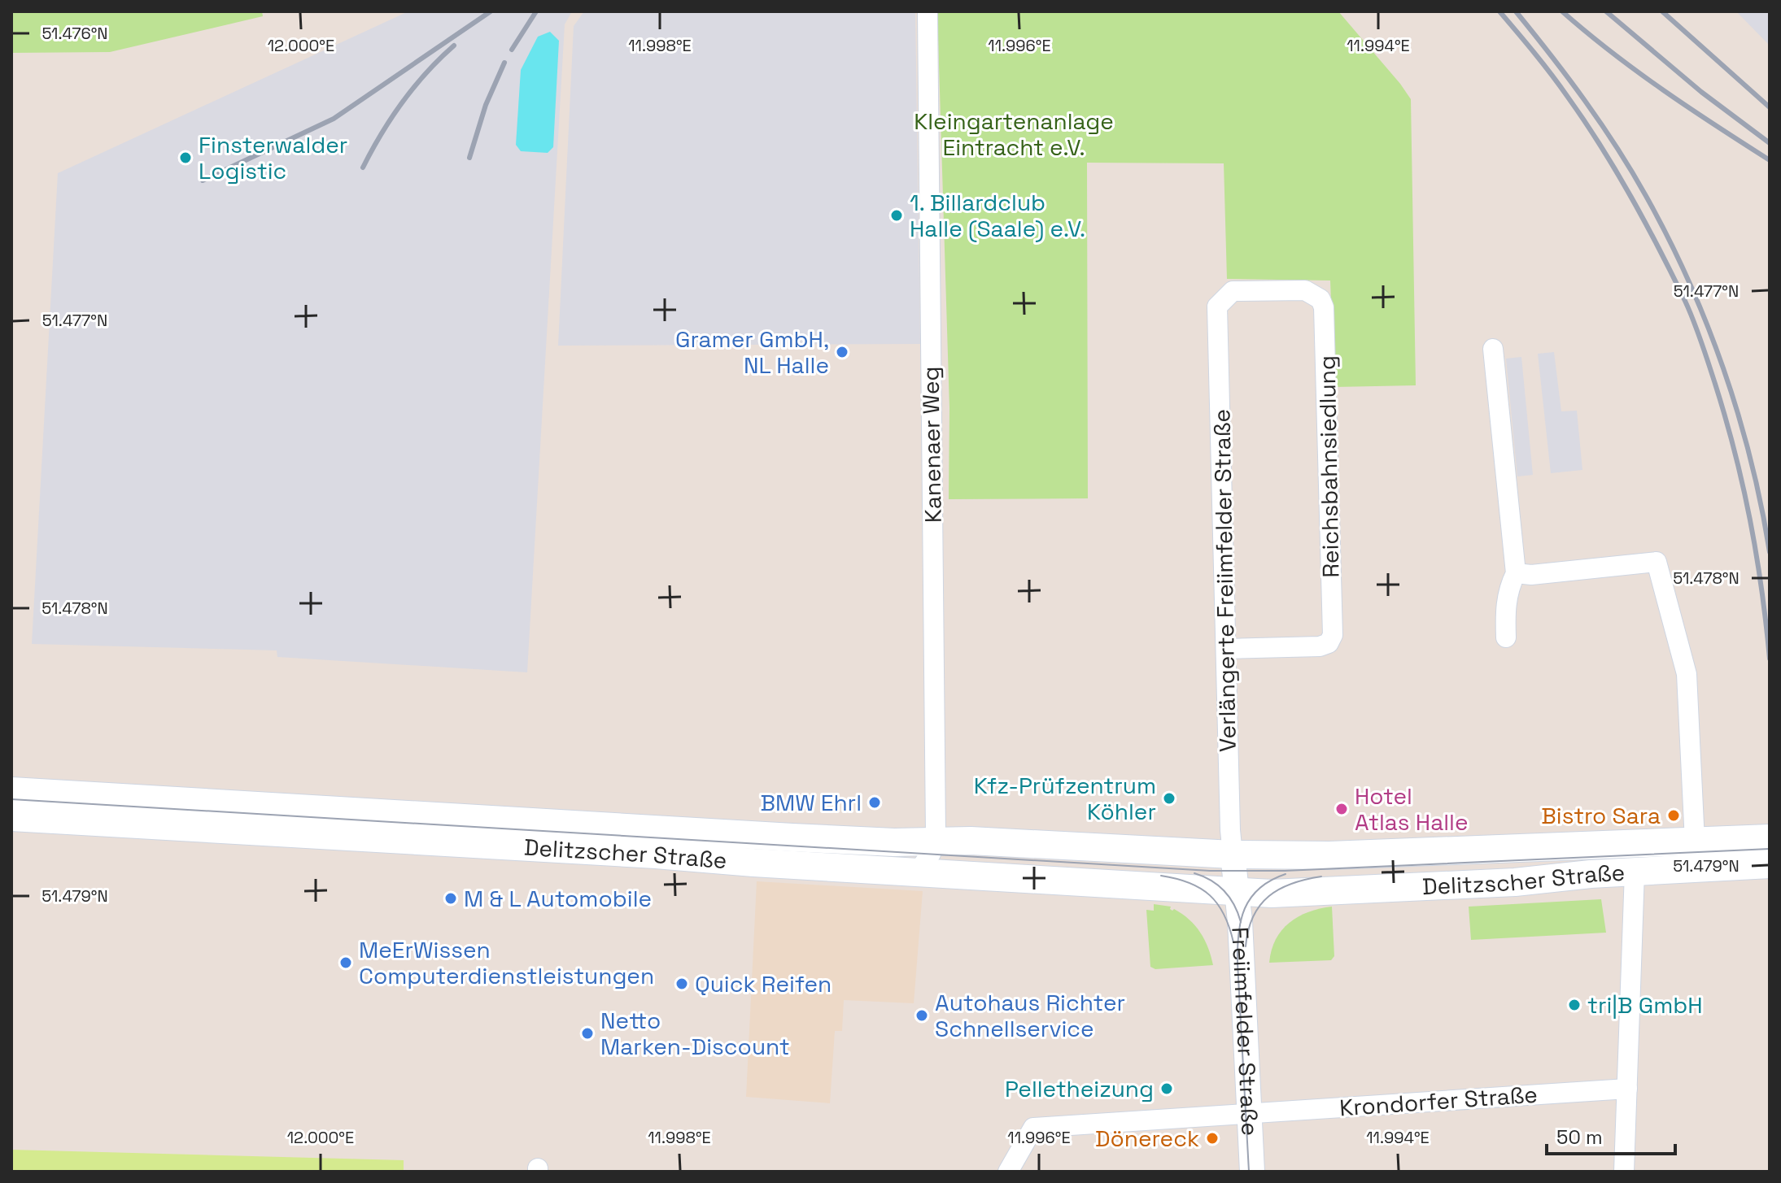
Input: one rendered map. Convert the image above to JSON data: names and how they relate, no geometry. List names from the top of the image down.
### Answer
{
  "streets": {
    "main road": ["Delitzscher Straße"],
    "street": [
      "Kanenaer Weg",
      "Reichsbahnsiedlung",
      "Verlängerte Freiimfelder Straße",
      "Freiimfelder Straße",
      "Krondorfer Straße"
    ]
  },
  "crossings": [
    ["Kanenaer Weg", "Delitzscher Straße"],
    ["Reichsbahnsiedlung", "Verlängerte Freiimfelder Straße"],
    ["Verlängerte Freiimfelder Straße", "Delitzscher Straße"],
    ["Delitzscher Straße", "Freiimfelder Straße"],
    ["Freiimfelder Straße", "Krondorfer Straße"]
  ],
  "parks": ["Kleingartenanlage Eintracht e.V."],
  "places": [
    "Finsterwalder Logistic",
    "1. Billardclub Halle (Saale) e.V.",
    "Gramer GmbH, NL Halle",
    "Kfz-Prüfzentrum Köhler",
    "BMW Ehrl",
    "Hotel Atlas Halle",
    "Bistro Sara",
    "M & L Automobile",
    "MeErWissen Computerdienstleistungen",
    "Quick Reifen",
    "tri|B GmbH",
    "Autohaus Richter Schnellservice",
    "Netto Marken-Discount",
    "Pelletheizung",
    "Dönereck"
  ],
  "scale_bar": "50 m",
  "coordinates": [
    "51.476°N",
    "12.000°E",
    "11.998°E",
    "11.996°E",
    "11.994°E",
    "51.477°N",
    "51.478°N",
    "51.479°N"
  ]
}
